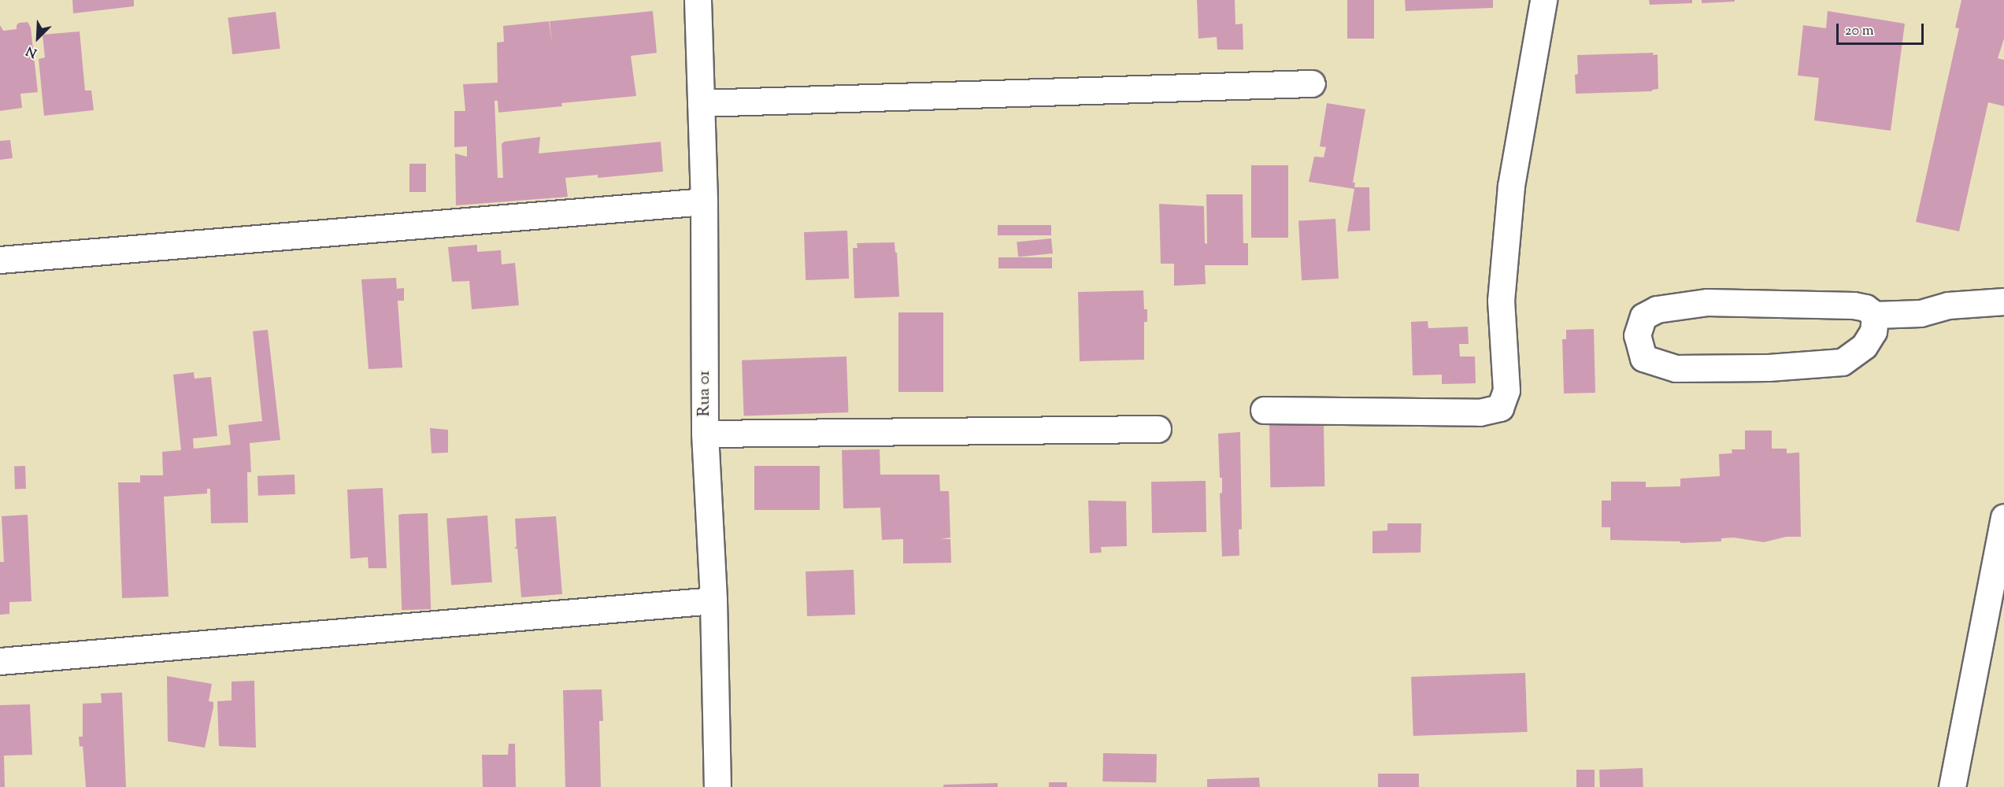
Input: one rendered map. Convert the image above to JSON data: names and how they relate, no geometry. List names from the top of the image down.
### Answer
{
  "streets": {
    "street": ["Rua 01"]
  },
  "scale_bar": "20 m",
  "north": "bottom left"
}
